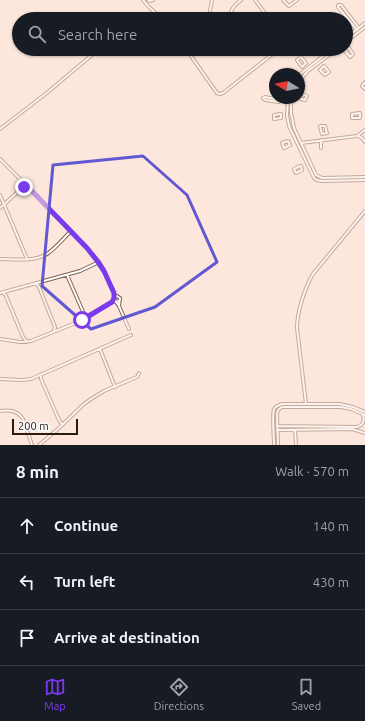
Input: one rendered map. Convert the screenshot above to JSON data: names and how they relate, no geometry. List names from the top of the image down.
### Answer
{
  "scale_bar": "200 m",
  "north": "left",
  "page": {
    "search": "Search here",
    "scale": "200 m",
    "heading": ["8 min", "Walk · 570 m"],
    "list": [
      ["Continue", "140 m"],
      ["Turn left", "430 m"],
      "Arrive at destination"
    ],
    "nav": ["Map", "Directions", "Saved"]
  }
}
